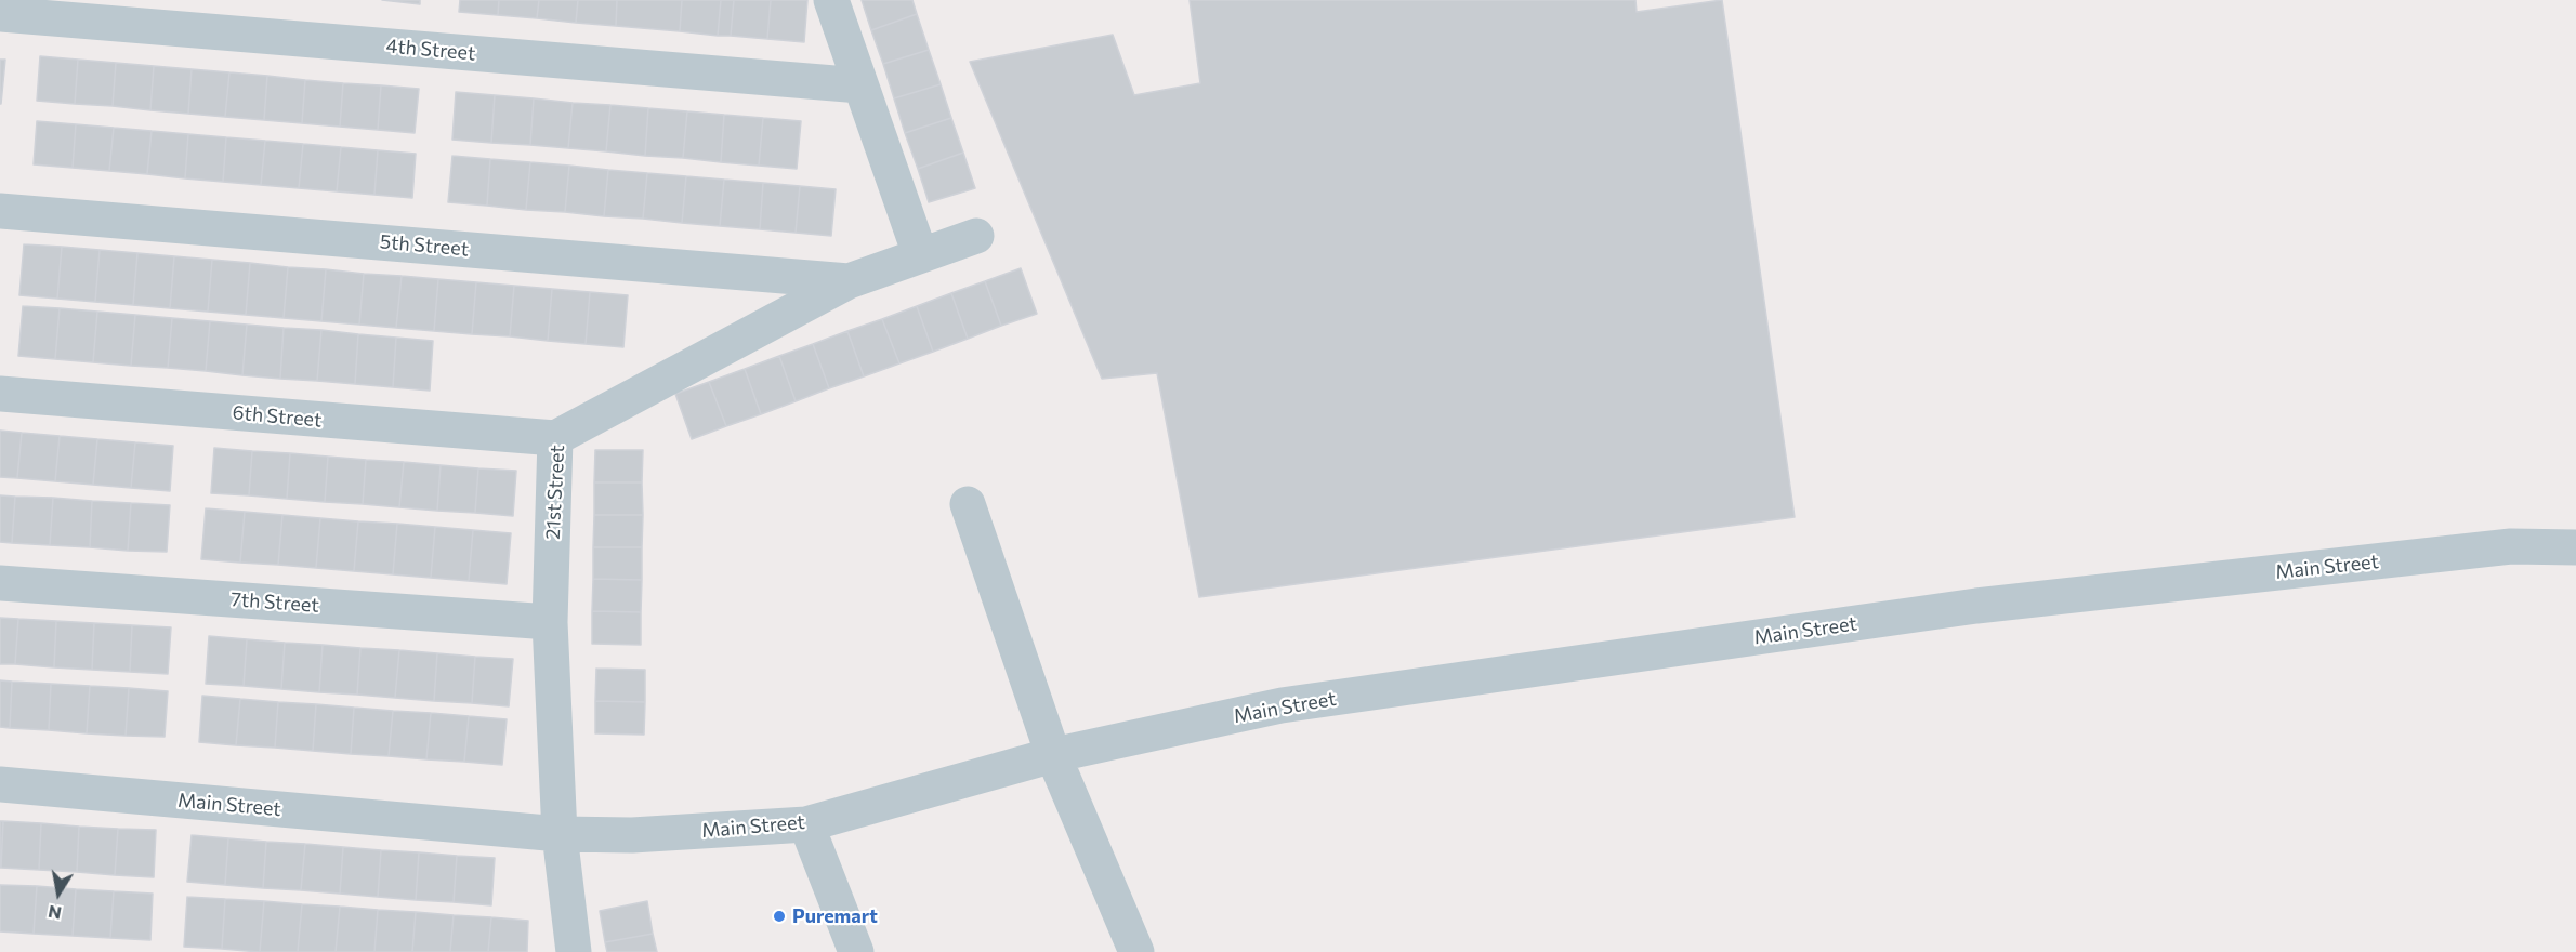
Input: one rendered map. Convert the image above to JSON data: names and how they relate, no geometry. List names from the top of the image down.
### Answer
{
  "streets": {
    "street": [
      "4th Street",
      "5th Street",
      "6th Street",
      "21st Street",
      "Main Street",
      "7th Street"
    ]
  },
  "crossings": [
    ["5th Street", "21st Street"],
    ["6th Street", "21st Street"],
    ["21st Street", "Main Street"],
    ["21st Street", "7th Street"]
  ],
  "places": ["Puremart"],
  "north": "bottom"
}
